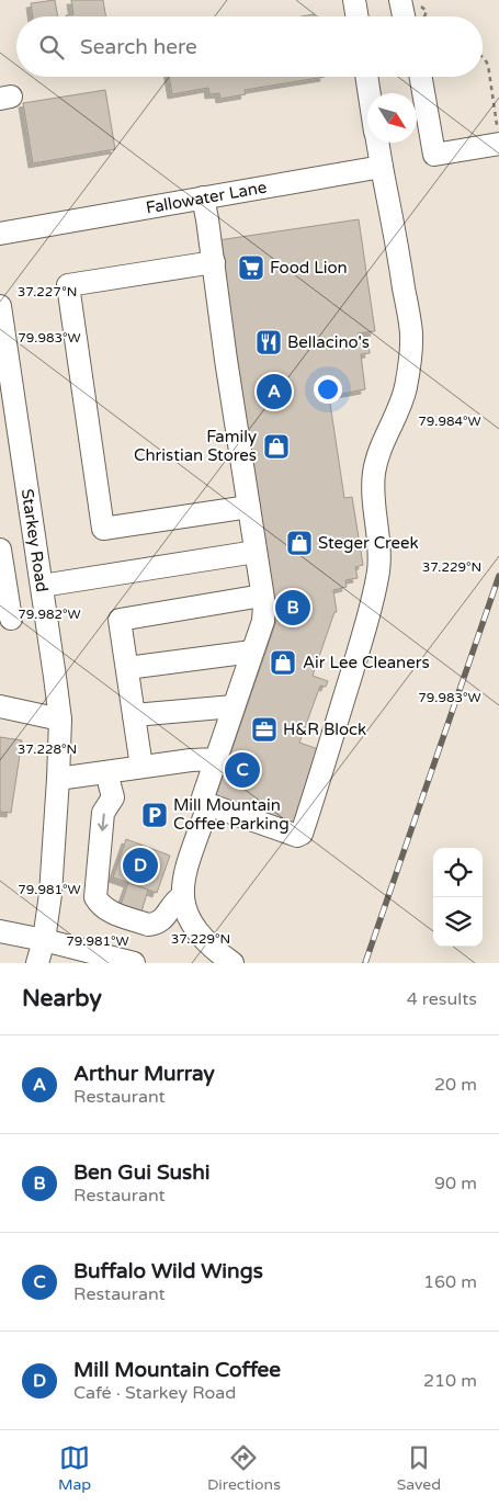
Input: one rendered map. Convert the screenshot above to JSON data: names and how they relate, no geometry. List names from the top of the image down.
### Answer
{
  "streets": {
    "street": ["Fallowater Lane", "Starkey Road"]
  },
  "places": {
    "supermarket": ["Food Lion"],
    "restaurant": ["Bellacino's"],
    "shop": ["Family Christian Stores", "Steger Creek", "Air Lee Cleaners"],
    "office": ["H&R Block"],
    "parking": ["Mill Mountain Coffee Parking"]
  },
  "north": "bottom right",
  "page": {
    "search": "Search here",
    "pins": [
      "A",
      "B",
      "C",
      "D"
    ],
    "heading": ["Nearby", "4 results"],
    "list": [
      {
        "mark": "A",
        "name": "Arthur Murray",
        "note": "Restaurant",
        "value": "20 m"
      },
      {
        "mark": "B",
        "name": "Ben Gui Sushi",
        "note": "Restaurant",
        "value": "90 m"
      },
      {
        "mark": "C",
        "name": "Buffalo Wild Wings",
        "note": "Restaurant",
        "value": "160 m"
      },
      {
        "mark": "D",
        "name": "Mill Mountain Coffee",
        "note": "Café · Starkey Road",
        "value": "210 m"
      }
    ],
    "nav": ["Map", "Directions", "Saved"]
  },
  "coordinates": [
    "37.227°N",
    "79.983°W",
    "79.984°W",
    "37.229°N",
    "79.982°W",
    "37.228°N",
    "79.981°W"
  ]
}
